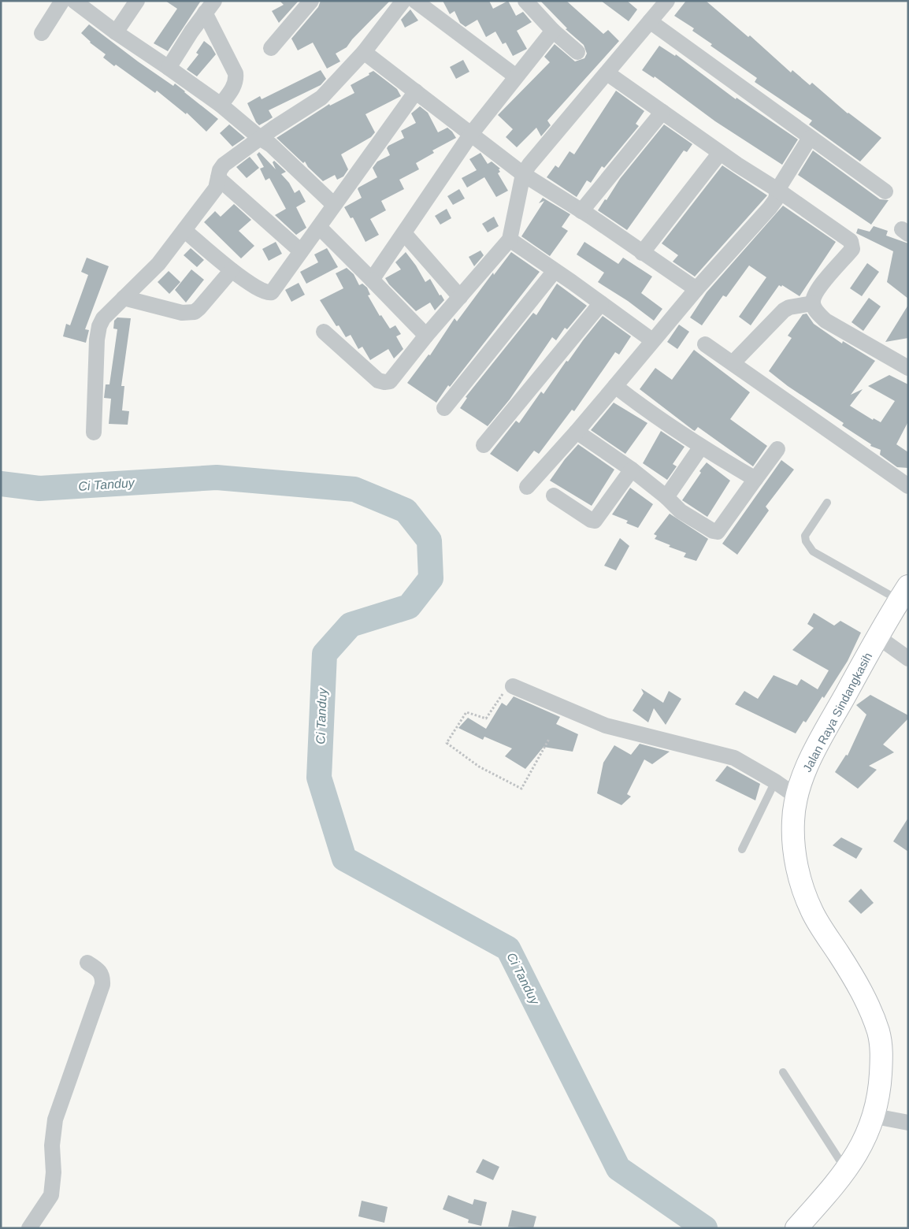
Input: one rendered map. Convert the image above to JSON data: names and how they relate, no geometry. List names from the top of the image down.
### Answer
{
  "streets": {
    "highway": ["Jalan Raya Sindangkasih"]
  },
  "water": ["Ci Tanduy"]
}
